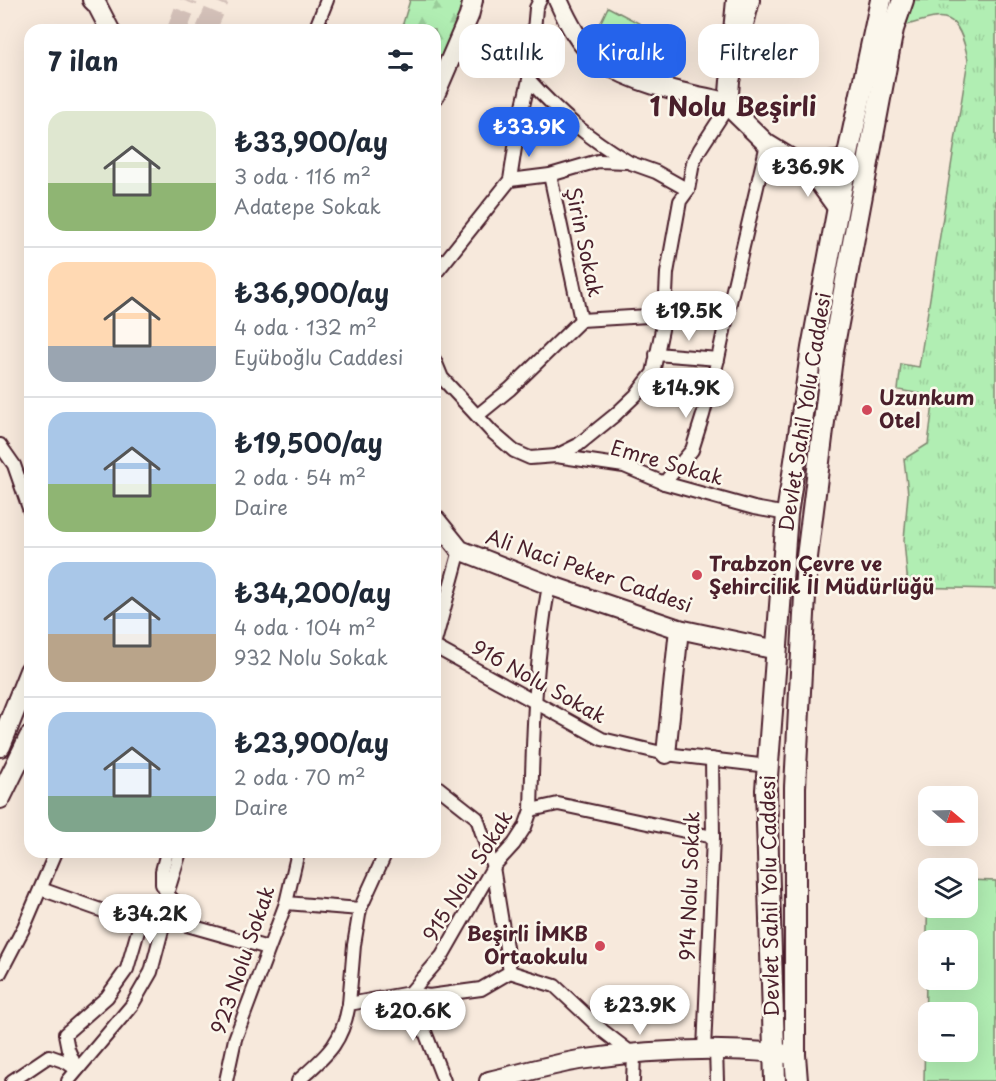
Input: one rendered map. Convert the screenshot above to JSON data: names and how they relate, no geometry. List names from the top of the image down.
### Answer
{
  "streets": {
    "main road": ["Devlet Sahil Yolu Caddesi"],
    "street": [
      "Şirin Sokak",
      "Emre Sokak",
      "Ali Naci Peker Caddesi",
      "916 Nolu Sokak",
      "915 Nolu Sokak",
      "914 Nolu Sokak",
      "923 Nolu Sokak"
    ]
  },
  "crossings": [
    ["Şirin Sokak", "Emre Sokak"],
    ["Devlet Sahil Yolu Caddesi", "Emre Sokak"],
    ["Devlet Sahil Yolu Caddesi", "Ali Naci Peker Caddesi"],
    ["Devlet Sahil Yolu Caddesi", "916 Nolu Sokak"],
    ["916 Nolu Sokak", "914 Nolu Sokak"],
    ["915 Nolu Sokak", "914 Nolu Sokak"]
  ],
  "districts": ["1 Nolu Beşirli"],
  "places": ["Uzunkum Otel", "Trabzon Çevre ve Şehircilik İl Müdürlüğü", "Beşirli İMKB Ortaokulu"],
  "north": "right",
  "page": {
    "chip": ["Satılık", "Kiralık", "Filtreler"],
    "heading": "7 ilan",
    "list": [
      {
        "name": "₺33,900/ay",
        "note": "3 oda · 116 m² · Adatepe Sokak"
      },
      {
        "name": "₺36,900/ay",
        "note": "4 oda · 132 m² · Eyüboğlu Caddesi"
      },
      {
        "name": "₺19,500/ay",
        "note": "2 oda · 54 m² · Daire"
      },
      {
        "name": "₺34,200/ay",
        "note": "4 oda · 104 m² · 932 Nolu Sokak"
      },
      {
        "name": "₺23,900/ay",
        "note": "2 oda · 70 m² · Daire"
      }
    ],
    "price": [
      "₺33.9K",
      "₺36.9K",
      "₺19.5K",
      "₺14.9K",
      "₺34.2K",
      "₺23.9K",
      "₺20.6K"
    ],
    "map_buttons": ["+", "−"]
  }
}
